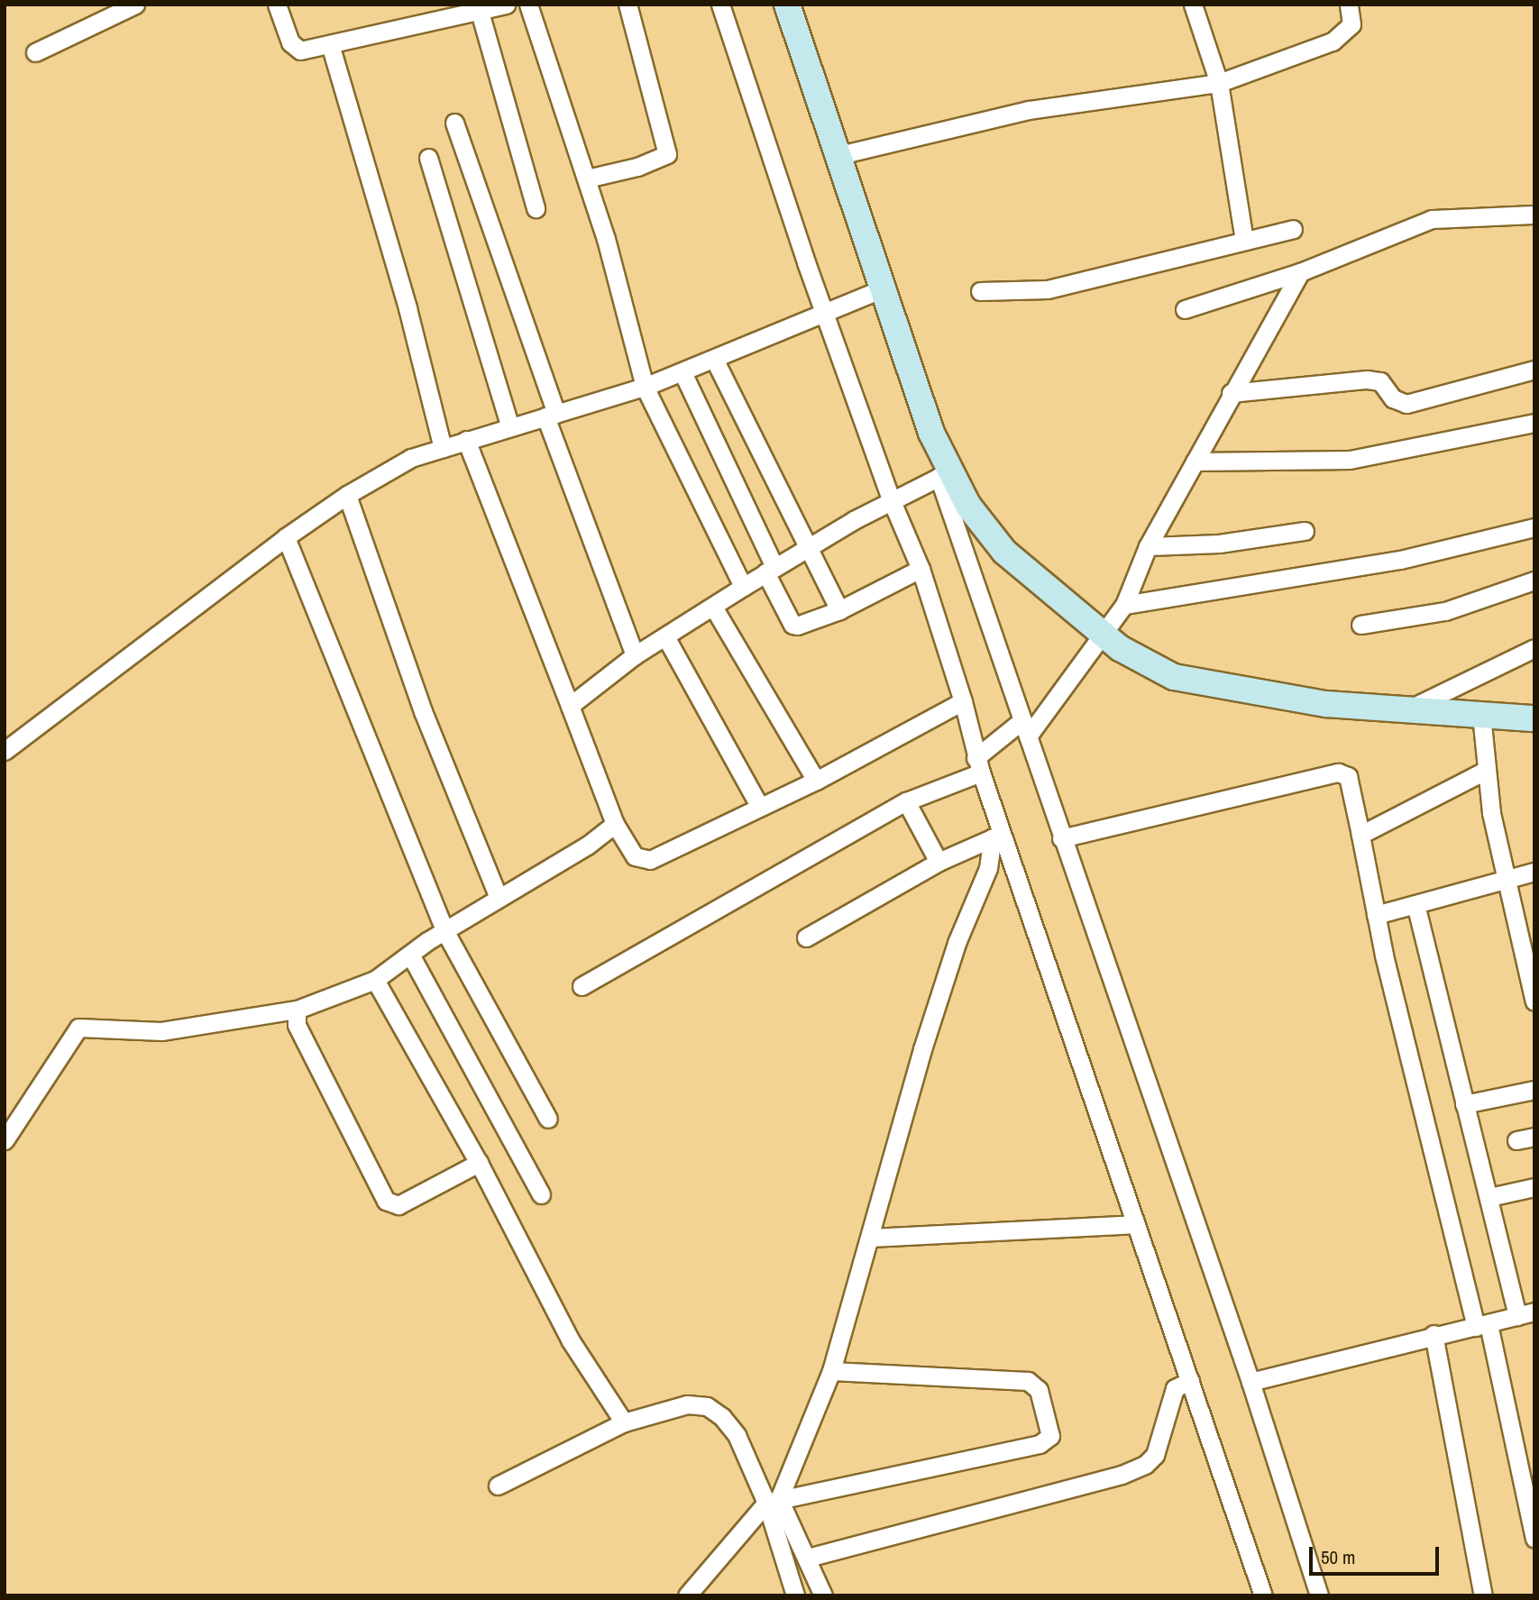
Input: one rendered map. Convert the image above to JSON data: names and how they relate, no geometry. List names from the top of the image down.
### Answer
{
  "scale_bar": "50 m"
}
